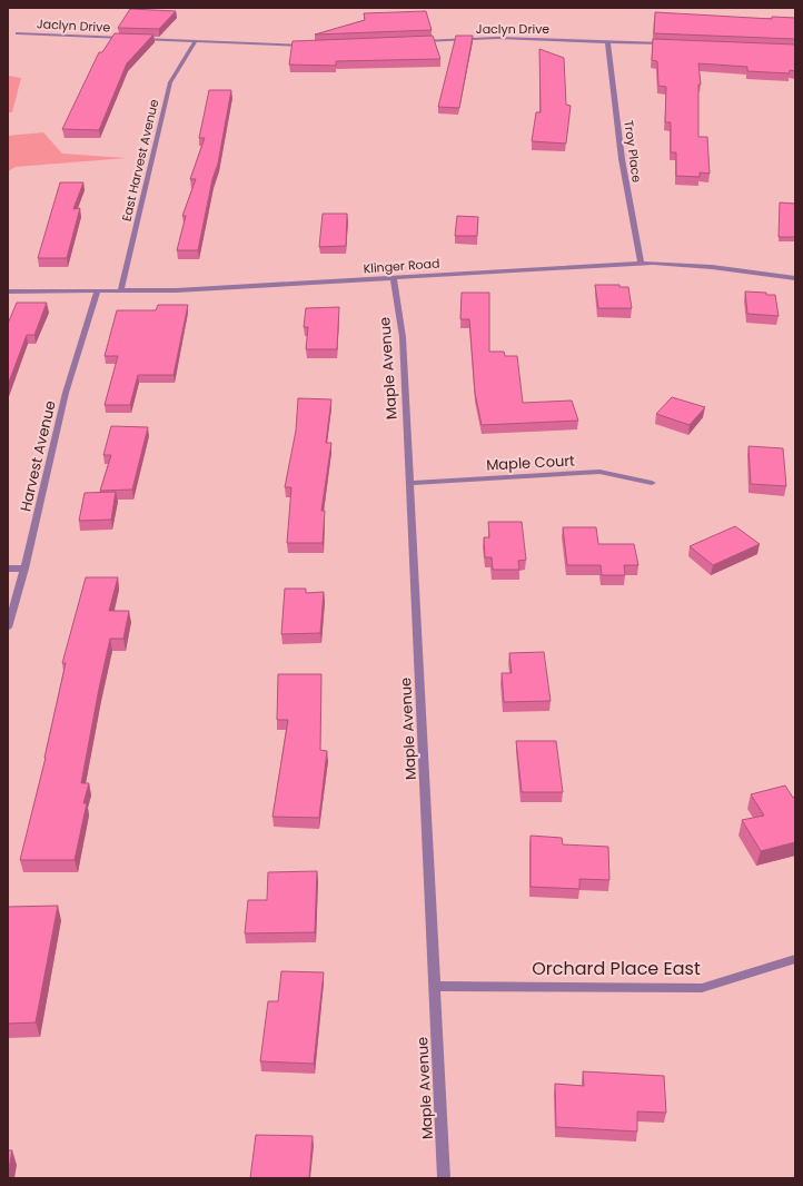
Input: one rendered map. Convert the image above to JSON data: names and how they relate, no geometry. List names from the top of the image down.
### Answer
{
  "streets": {
    "street": [
      "Jaclyn Drive",
      "Troy Place",
      "East Harvest Avenue",
      "Klinger Road",
      "Maple Avenue",
      "Harvest Avenue",
      "Maple Court",
      "Orchard Place East"
    ]
  },
  "crossings": [
    ["Jaclyn Drive", "Troy Place"],
    ["Troy Place", "Klinger Road"],
    ["East Harvest Avenue", "Klinger Road"],
    ["Klinger Road", "Maple Avenue"],
    ["Klinger Road", "Harvest Avenue"],
    ["Maple Avenue", "Maple Court"],
    ["Maple Avenue", "Orchard Place East"]
  ]
}
